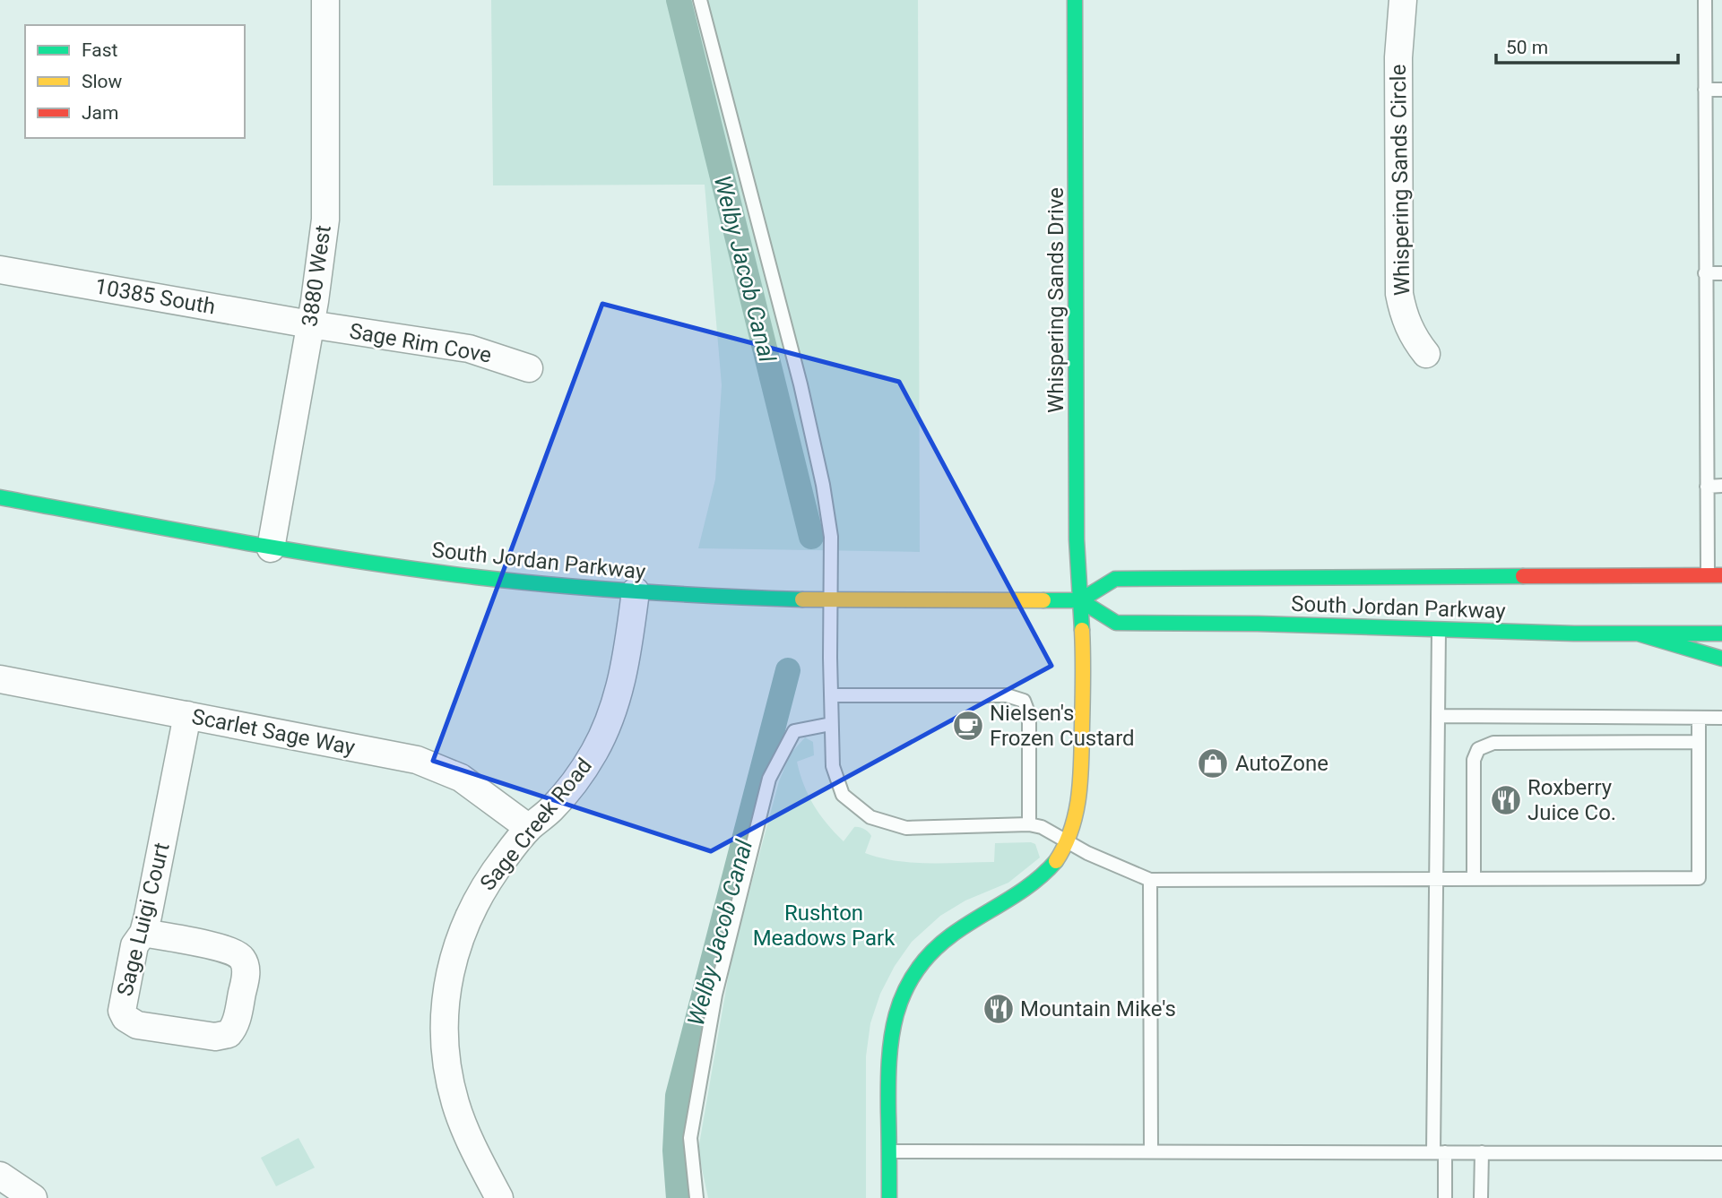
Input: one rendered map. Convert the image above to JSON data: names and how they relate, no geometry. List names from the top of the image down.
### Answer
{
  "streets": {
    "main road": ["Whispering Sands Drive", "South Jordan Parkway"],
    "street": [
      "Whispering Sands Circle",
      "3880 West",
      "10385 South",
      "Sage Rim Cove",
      "Scarlet Sage Way",
      "Sage Creek Road",
      "Sage Luigi Court"
    ]
  },
  "crossings": [
    ["3880 West", "10385 South"],
    ["3880 West", "Sage Rim Cove"],
    ["3880 West", "South Jordan Parkway"],
    ["10385 South", "Sage Rim Cove"],
    ["Whispering Sands Drive", "South Jordan Parkway"],
    ["South Jordan Parkway", "Sage Creek Road"],
    ["Scarlet Sage Way", "Sage Creek Road"],
    ["Scarlet Sage Way", "Sage Luigi Court"]
  ],
  "water": ["Welby Jacob Canal"],
  "parks": ["Rushton Meadows Park"],
  "places": {
    "cafe": ["Nielsen's Frozen Custard"],
    "shop": ["AutoZone"],
    "restaurant": ["Roxberry Juice Co.", "Mountain Mike's"]
  },
  "legend": ["Fast", "Slow", "Jam"],
  "scale_bar": "50 m"
}
